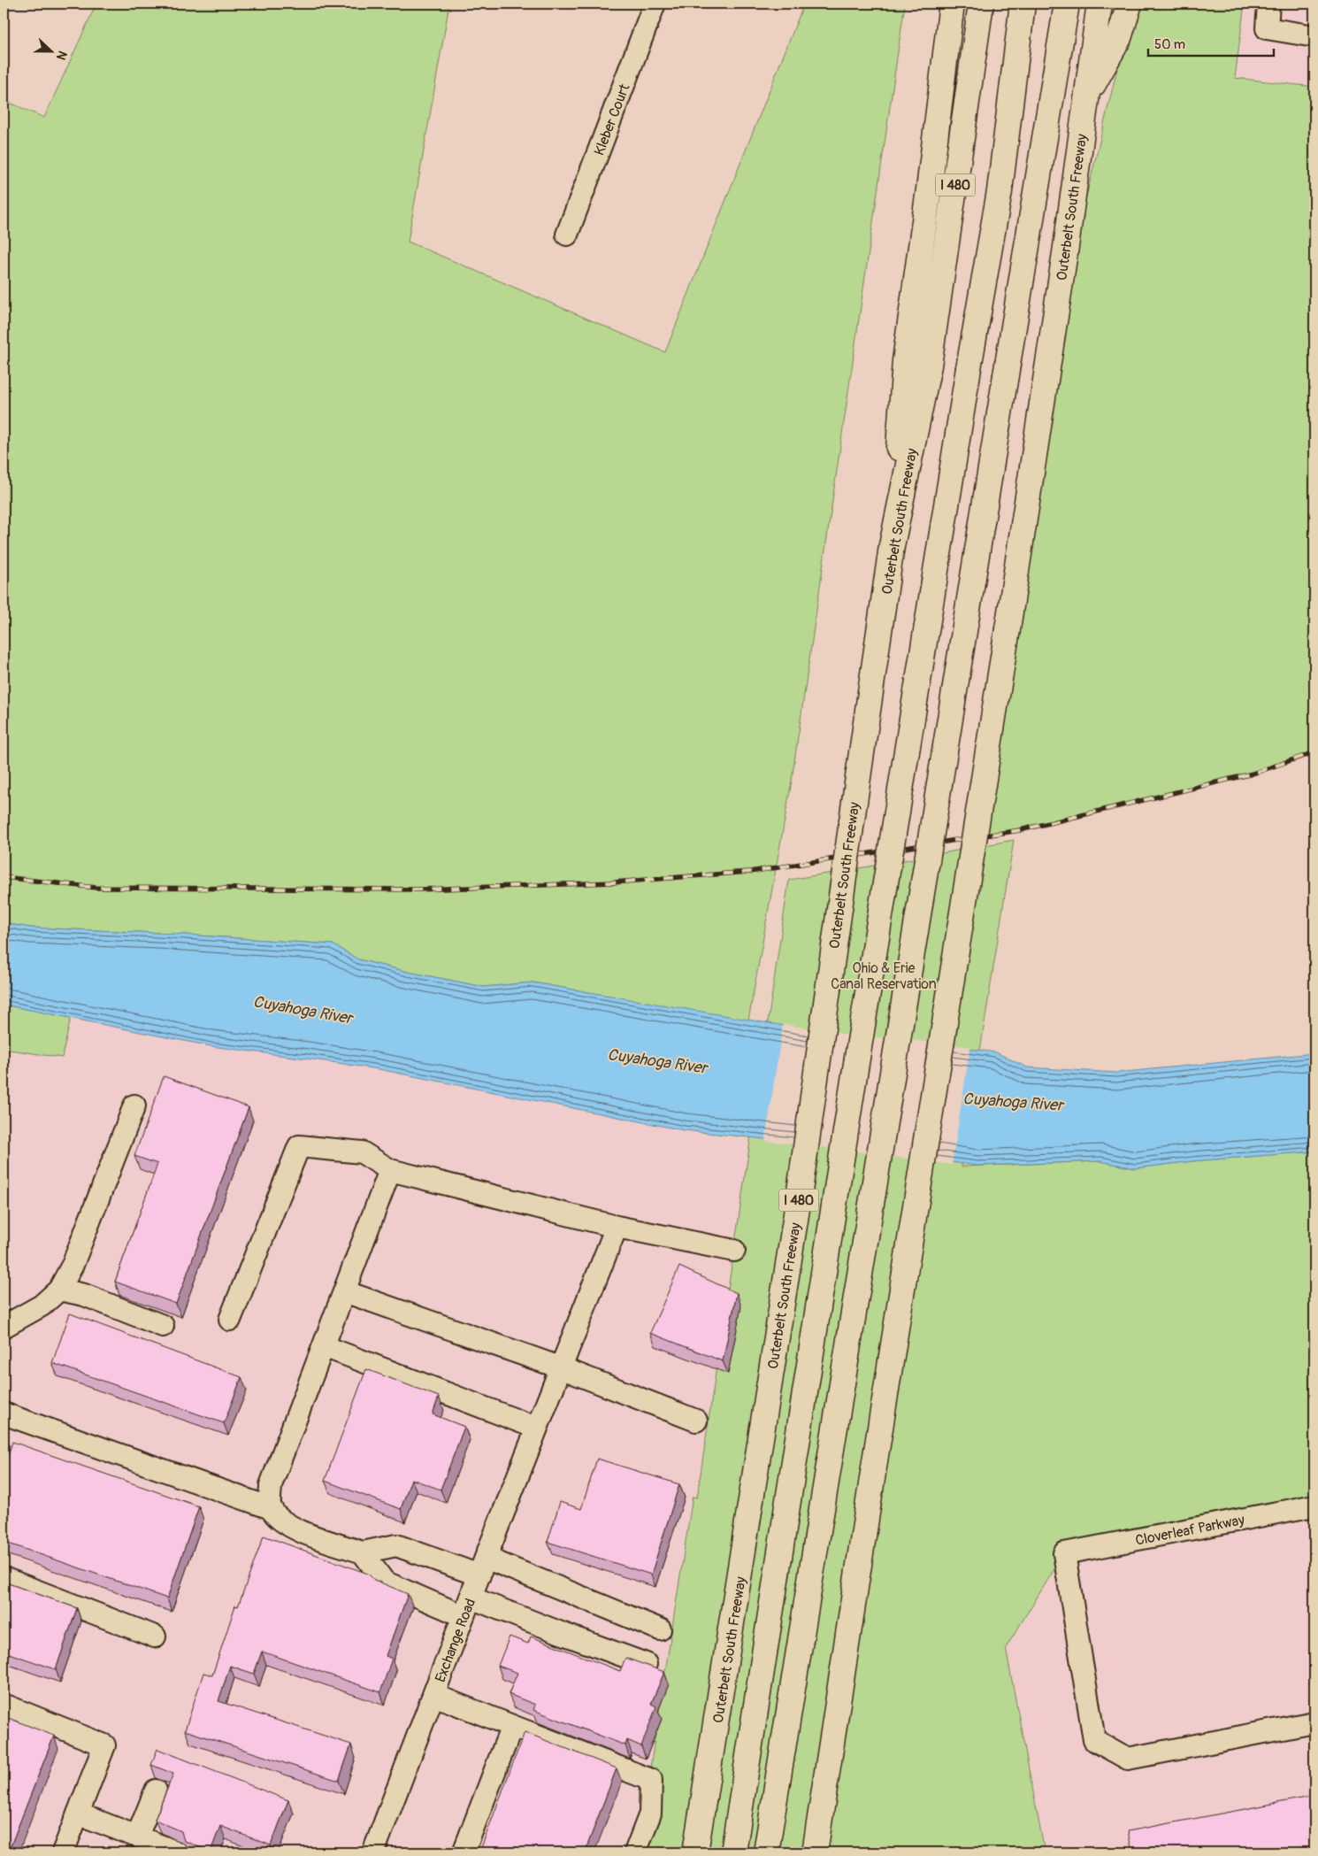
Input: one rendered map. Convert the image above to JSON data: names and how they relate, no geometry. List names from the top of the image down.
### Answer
{
  "streets": {
    "highway": ["I 480", "Outerbelt South Freeway"],
    "street": ["Kleber Court", "Cloverleaf Parkway", "Exchange Road"]
  },
  "water": ["Cuyahoga River"],
  "parks": ["Ohio & Erie Canal Reservation"],
  "scale_bar": "50 m",
  "north": "right"
}
